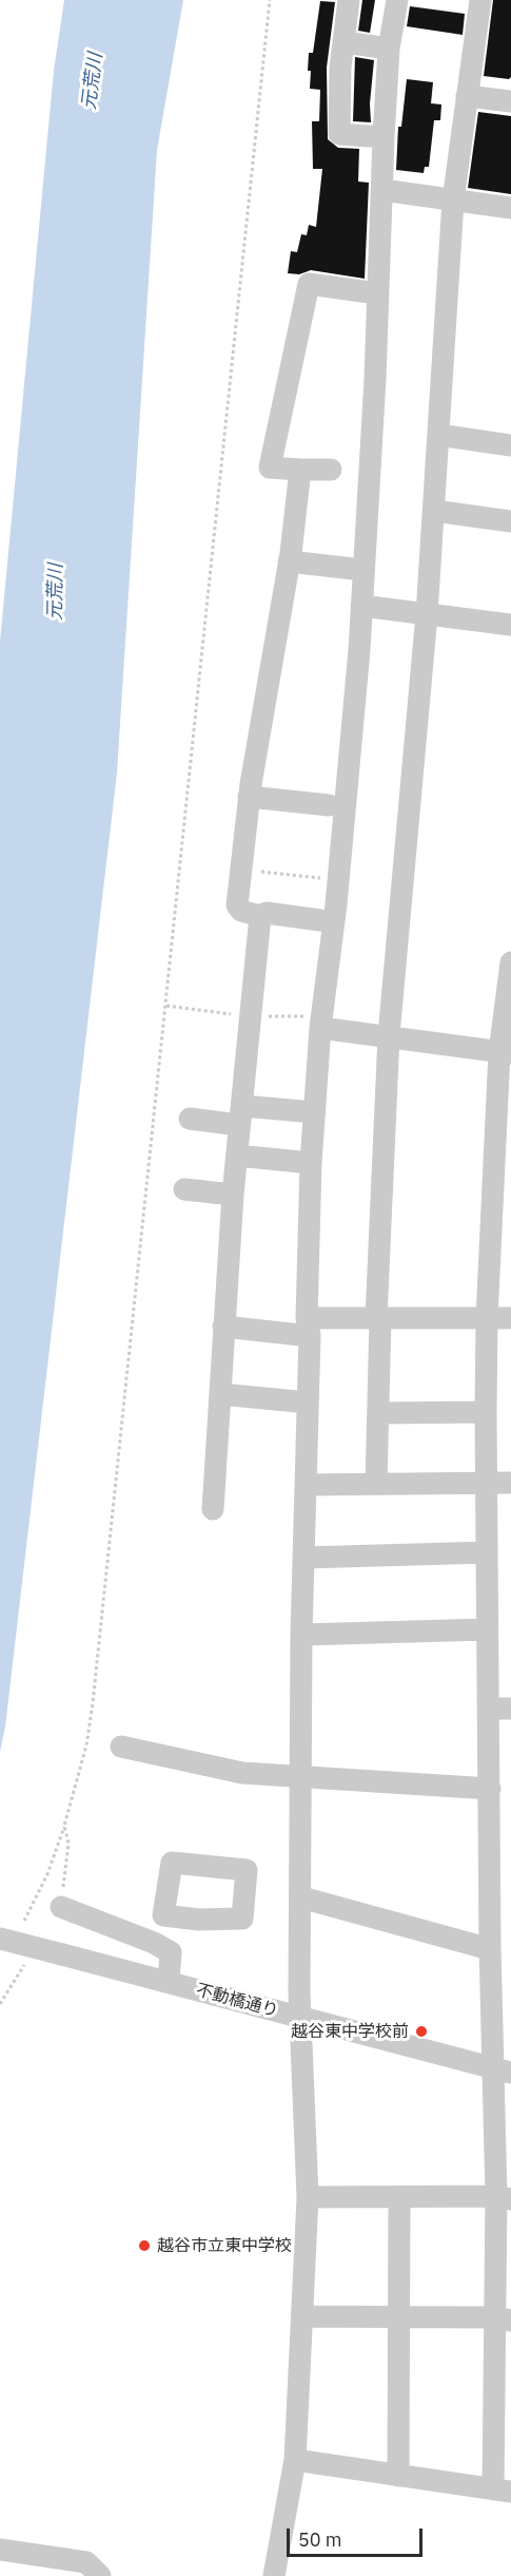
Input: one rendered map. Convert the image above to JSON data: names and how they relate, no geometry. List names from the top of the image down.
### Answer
{
  "streets": {
    "street": ["不動橋通り"]
  },
  "water": ["元荒川"],
  "places": ["越谷東中学校前", "越谷市立東中学校"],
  "scale_bar": "50 m"
}
